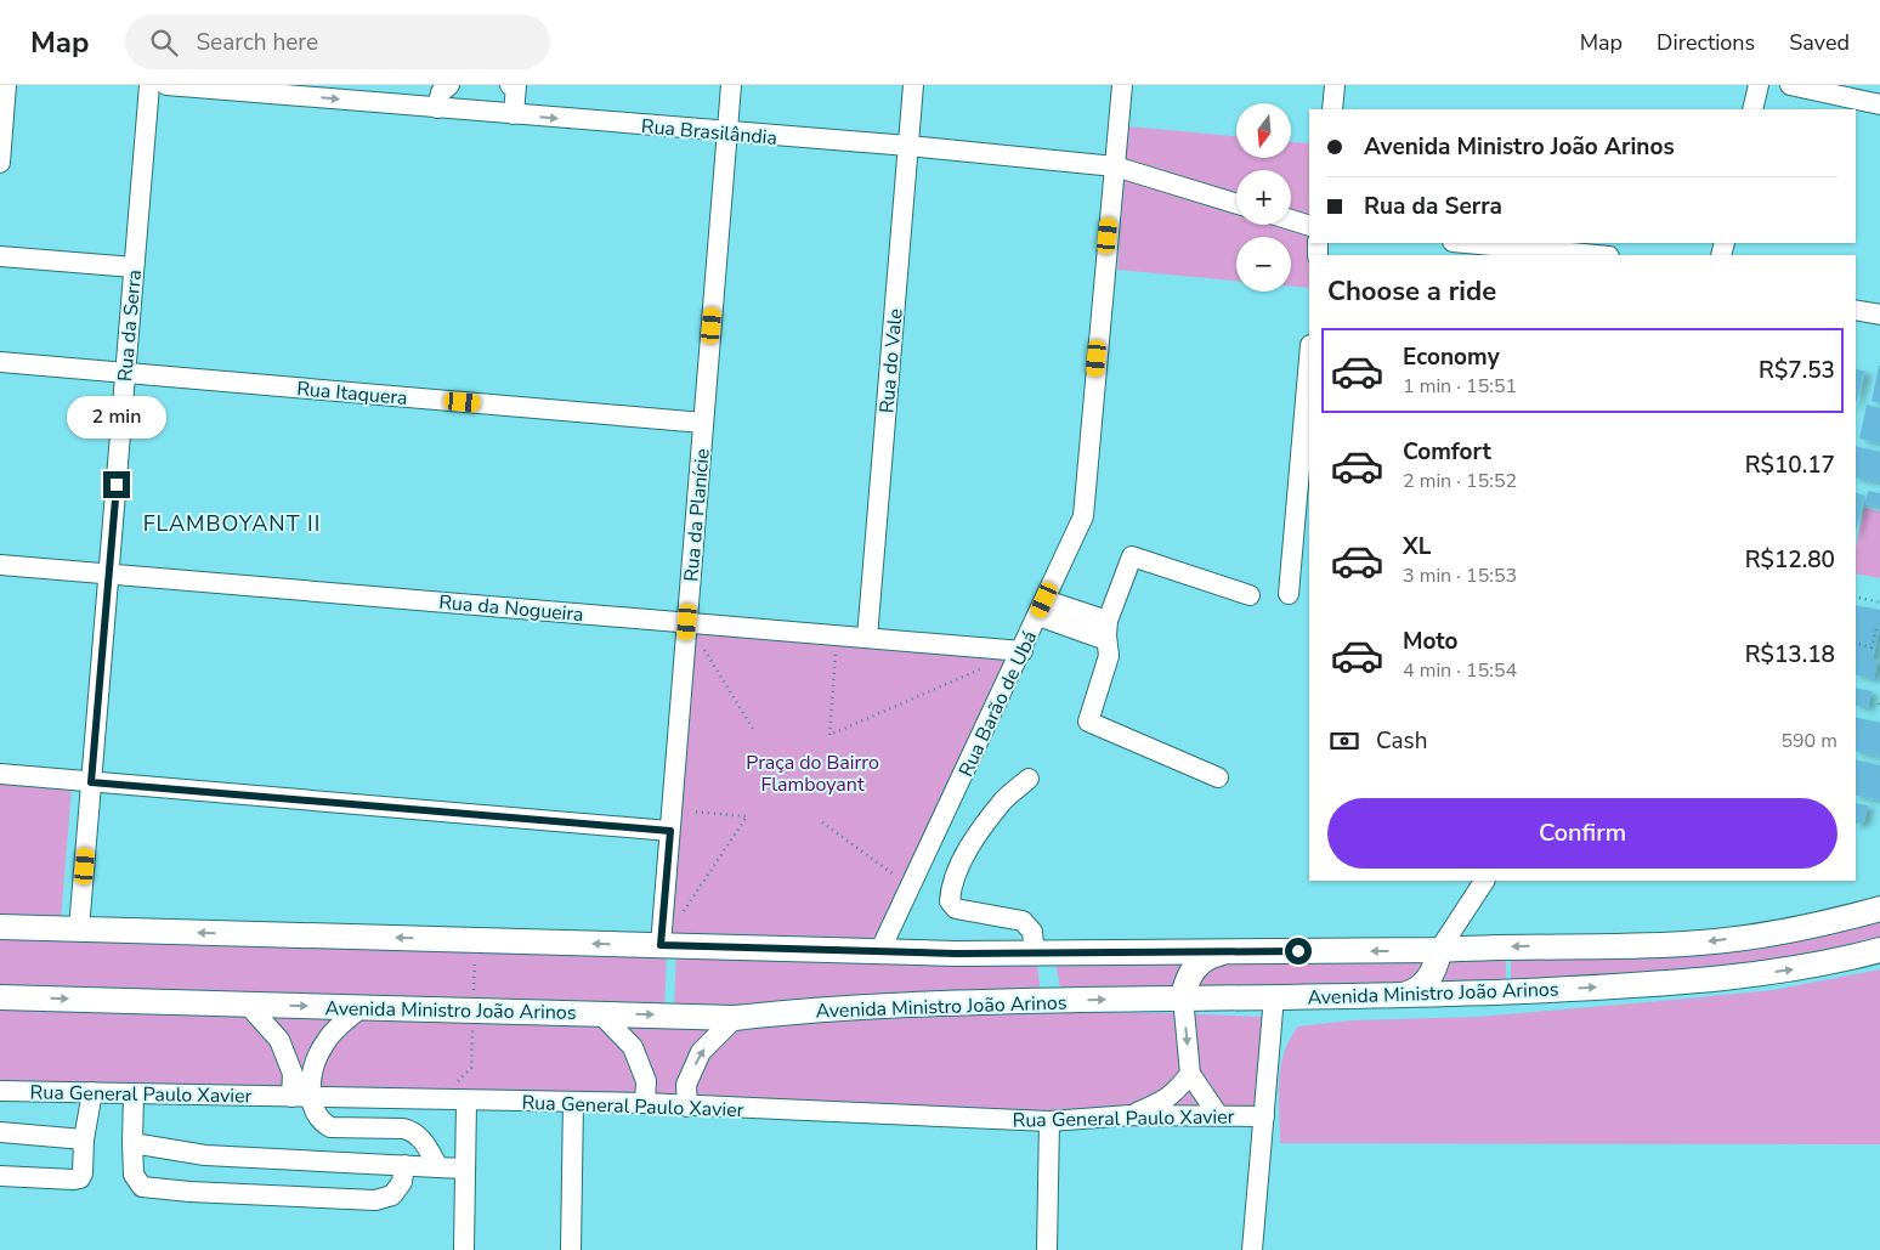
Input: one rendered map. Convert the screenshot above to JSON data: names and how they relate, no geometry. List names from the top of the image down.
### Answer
{
  "streets": {
    "main road": ["Avenida Ministro João Arinos"],
    "street": [
      "Rua Brasilândia",
      "Rua da Serra",
      "Rua do Vale",
      "Rua Itaquera",
      "Rua da Planície",
      "Rua da Nogueira",
      "Rua Barão de Ubá",
      "Rua General Paulo Xavier"
    ]
  },
  "crossings": [
    ["Rua Brasilândia", "Rua do Vale"],
    ["Rua Brasilândia", "Rua da Planície"],
    ["Rua Brasilândia", "Rua Barão de Ubá"],
    ["Rua da Serra", "Rua Itaquera"],
    ["Rua da Serra", "Rua da Nogueira"],
    ["Rua do Vale", "Rua da Nogueira"],
    ["Rua Itaquera", "Rua da Planície"],
    ["Rua da Planície", "Rua da Nogueira"],
    ["Rua da Nogueira", "Rua Barão de Ubá"]
  ],
  "districts": ["FLAMBOYANT II"],
  "parks": ["Praça do Bairro Flamboyant"],
  "north": "bottom",
  "page": {
    "header": "Map",
    "search": "Search here",
    "nav": ["Map", "Directions", "Saved"],
    "map_buttons": ["+", "−"],
    "banner": ["Avenida Ministro João Arinos", "Rua da Serra"],
    "heading": "Choose a ride",
    "list": [
      {
        "name": "Economy",
        "note": "1 min · 15:51",
        "value": "R$7.53"
      },
      {
        "name": "Comfort",
        "note": "2 min · 15:52",
        "value": "R$10.17"
      },
      {
        "name": "XL",
        "note": "3 min · 15:53",
        "value": "R$12.80"
      },
      {
        "name": "Moto",
        "note": "4 min · 15:54",
        "value": "R$13.18"
      }
    ],
    "bubble": "2 min",
    "pay": ["Cash", "590 m"],
    "buttons": "Confirm"
  }
}
